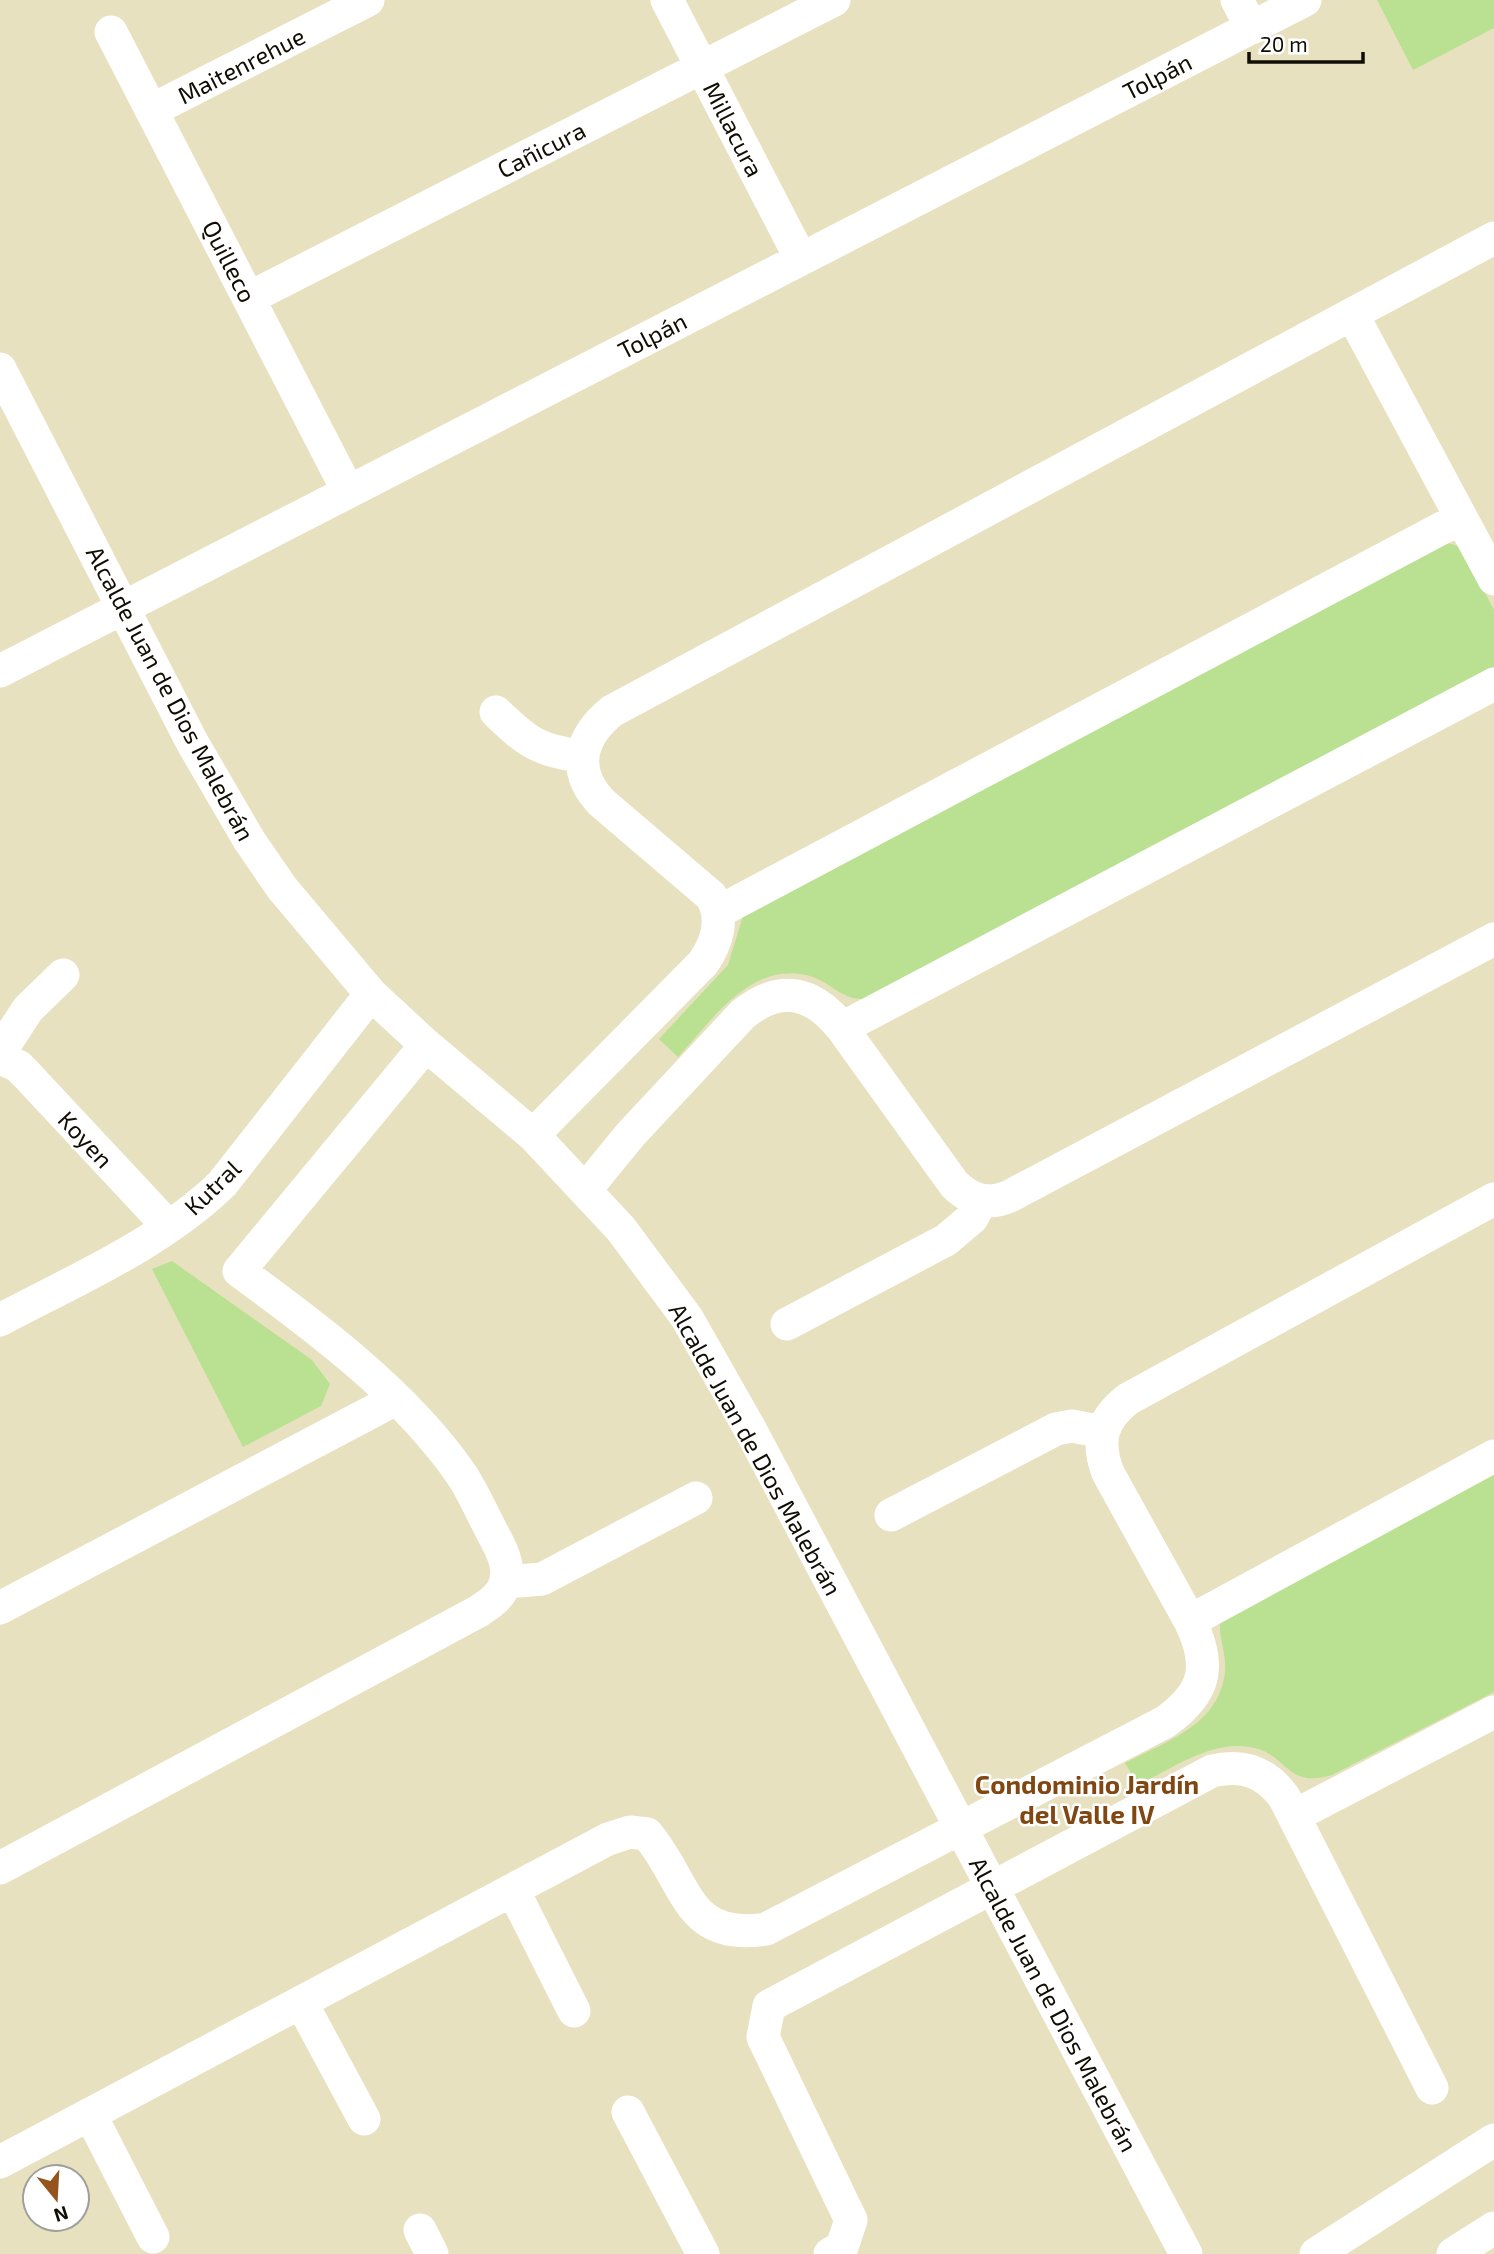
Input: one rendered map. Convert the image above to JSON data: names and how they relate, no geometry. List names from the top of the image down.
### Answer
{
  "streets": {
    "street": [
      "Maitenrehue",
      "Tolpán",
      "Millacura",
      "Cañicura",
      "Quilleco",
      "Alcalde Juan de Dios Malebrán",
      "Koyen",
      "Kutral"
    ]
  },
  "crossings": [
    ["Maitenrehue", "Quilleco"],
    ["Tolpán", "Millacura"],
    ["Tolpán", "Quilleco"],
    ["Tolpán", "Alcalde Juan de Dios Malebrán"],
    ["Millacura", "Cañicura"],
    ["Cañicura", "Quilleco"],
    ["Alcalde Juan de Dios Malebrán", "Kutral"],
    ["Koyen", "Kutral"]
  ],
  "districts": ["Condominio Jardín del Valle IV"],
  "scale_bar": "20 m",
  "north": "bottom"
}
